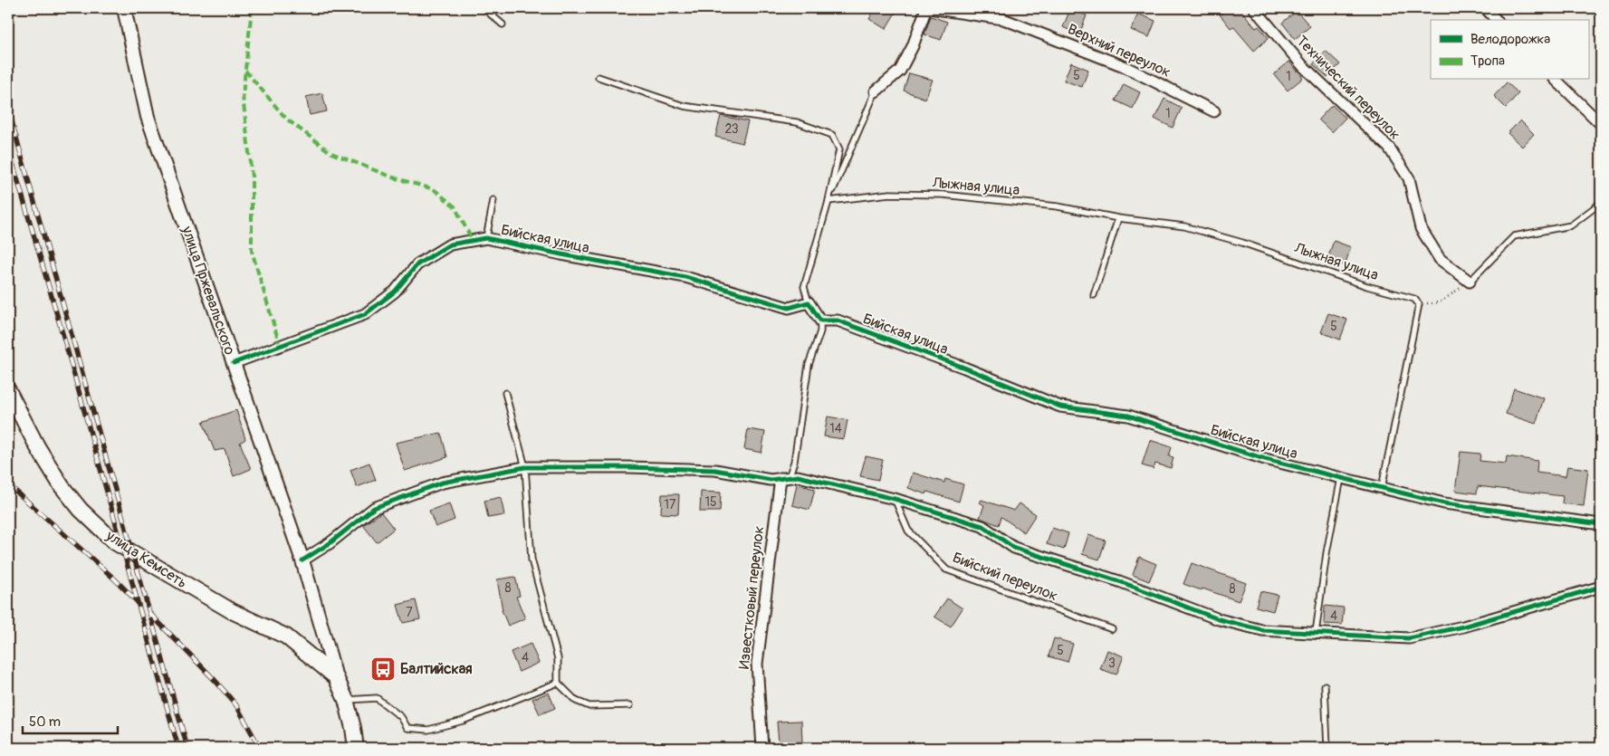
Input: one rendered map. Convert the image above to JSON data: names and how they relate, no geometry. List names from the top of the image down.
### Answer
{
  "streets": {
    "main road": ["улица Пржевальского", "улица Кемсеть"],
    "street": [
      "Верхний переулок",
      "Технический переулок",
      "Бийская улица",
      "Известковый переулок"
    ],
    "lane": ["Лыжная улица", "Бийский переулок"]
  },
  "crossings": [
    ["Бийская улица", "улица Пржевальского"],
    ["Бийская улица", "Известковый переулок"],
    ["улица Пржевальского", "улица Кемсеть"]
  ],
  "places": {
    "bus stop": ["Балтийская"]
  },
  "house_numbers": [
    "5",
    "1",
    "1",
    "23",
    "5",
    "14",
    "15",
    "17",
    "8",
    "8",
    "7",
    "4",
    "5",
    "4",
    "3"
  ],
  "legend": ["Велодорожка", "Тропа"],
  "scale_bar": "50 m"
}
